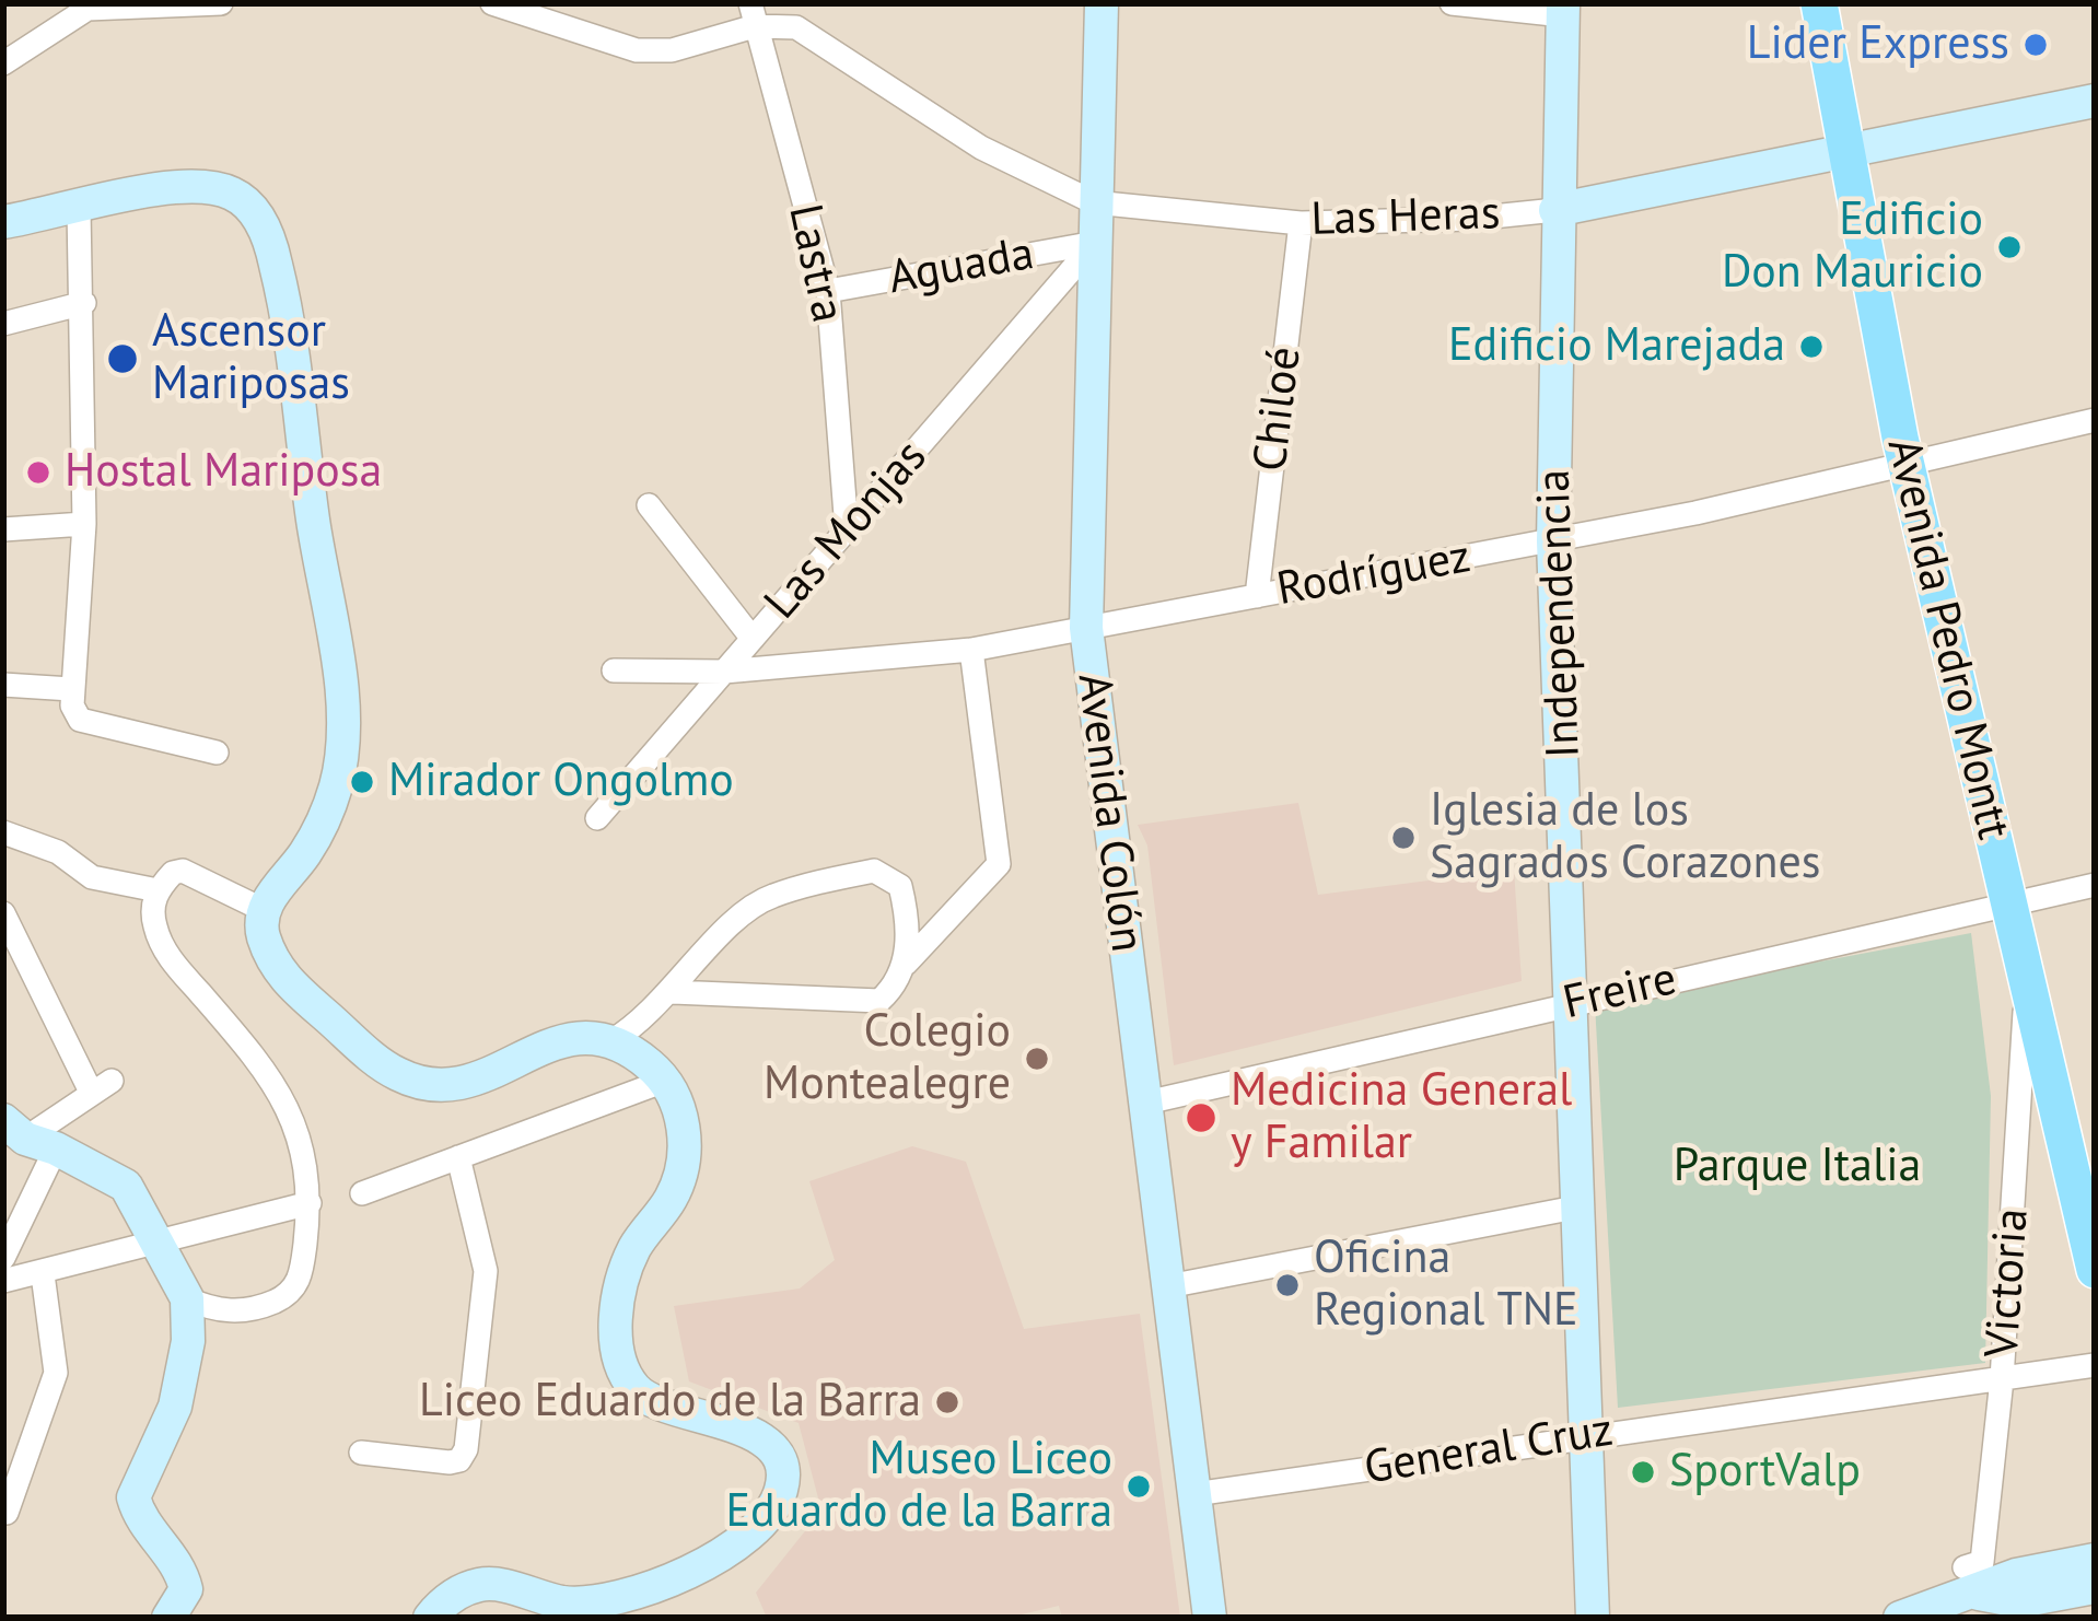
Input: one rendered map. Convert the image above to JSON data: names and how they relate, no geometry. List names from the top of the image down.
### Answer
{
  "streets": {
    "main road": [
      "Las Heras",
      "Independencia",
      "Avenida Pedro Montt",
      "Avenida Colón"
    ],
    "street": [
      "Lastra",
      "Aguada",
      "Chiloé",
      "Las Monjas",
      "Rodríguez",
      "Freire",
      "Victoria",
      "General Cruz"
    ]
  },
  "crossings": [
    ["Las Heras", "Lastra"],
    ["Las Heras", "Chiloé"],
    ["Las Heras", "Independencia"],
    ["Las Heras", "Avenida Pedro Montt"],
    ["Las Heras", "Avenida Colón"],
    ["Lastra", "Aguada"],
    ["Lastra", "Las Monjas"],
    ["Aguada", "Las Monjas"],
    ["Aguada", "Avenida Colón"],
    ["Chiloé", "Rodríguez"],
    ["Las Monjas", "Rodríguez"],
    ["Las Monjas", "Avenida Colón"],
    ["Rodríguez", "Independencia"],
    ["Rodríguez", "Avenida Pedro Montt"],
    ["Rodríguez", "Avenida Colón"],
    ["Independencia", "Freire"],
    ["Independencia", "General Cruz"],
    ["Avenida Pedro Montt", "Freire"],
    ["Avenida Pedro Montt", "Victoria"],
    ["Avenida Colón", "Freire"],
    ["Avenida Colón", "General Cruz"],
    ["Victoria", "General Cruz"]
  ],
  "parks": ["Parque Italia"],
  "places": [
    "Lider Express",
    "Edificio Don Mauricio",
    "Edificio Marejada",
    "Ascensor Mariposas",
    "Hostal Mariposa",
    "Mirador Ongolmo",
    "Iglesia de los Sagrados Corazones",
    "Colegio Montealegre",
    "Medicina General y Familar",
    "Oficina Regional TNE",
    "Liceo Eduardo de la Barra",
    "SportValp",
    "Museo Liceo Eduardo de la Barra"
  ]
}
